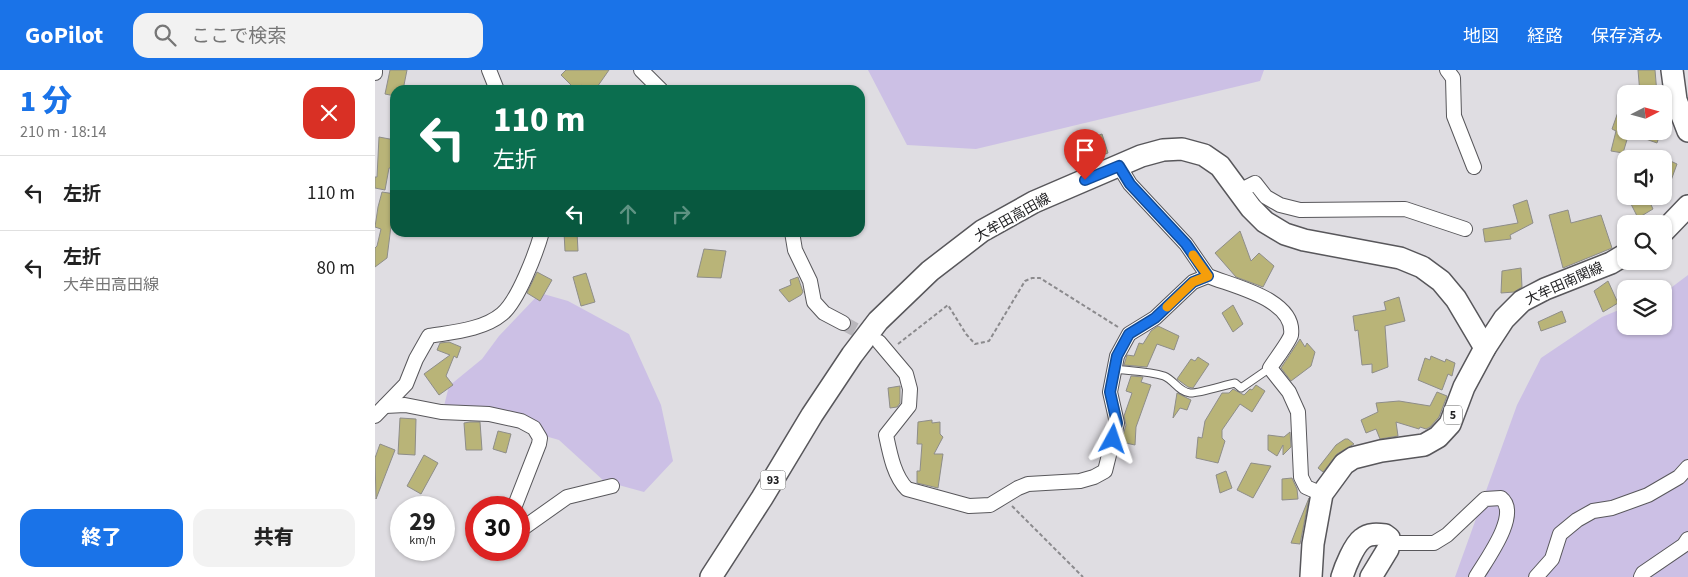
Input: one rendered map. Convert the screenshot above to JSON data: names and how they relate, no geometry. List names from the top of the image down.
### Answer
{
  "streets": {
    "main road": [
      "大牟田高田線",
      "大牟田南関線",
      "5",
      "93"
    ]
  },
  "crossings": [
    ["大牟田高田線", "大牟田南関線"]
  ],
  "north": "right",
  "page": {
    "header": "GoPilot",
    "search": "ここで検索",
    "nav": ["地図", "経路", "保存済み"],
    "heading": ["1 分", "210 m · 18:14"],
    "turn": ["110 m", "左折"],
    "list": [
      {
        "name": "左折",
        "value": "110 m"
      },
      {
        "name": "左折",
        "note": "大牟田高田線",
        "value": "80 m"
      }
    ],
    "speed": "29 km/h",
    "limit": "30",
    "buttons": ["終了", "共有"]
  }
}
